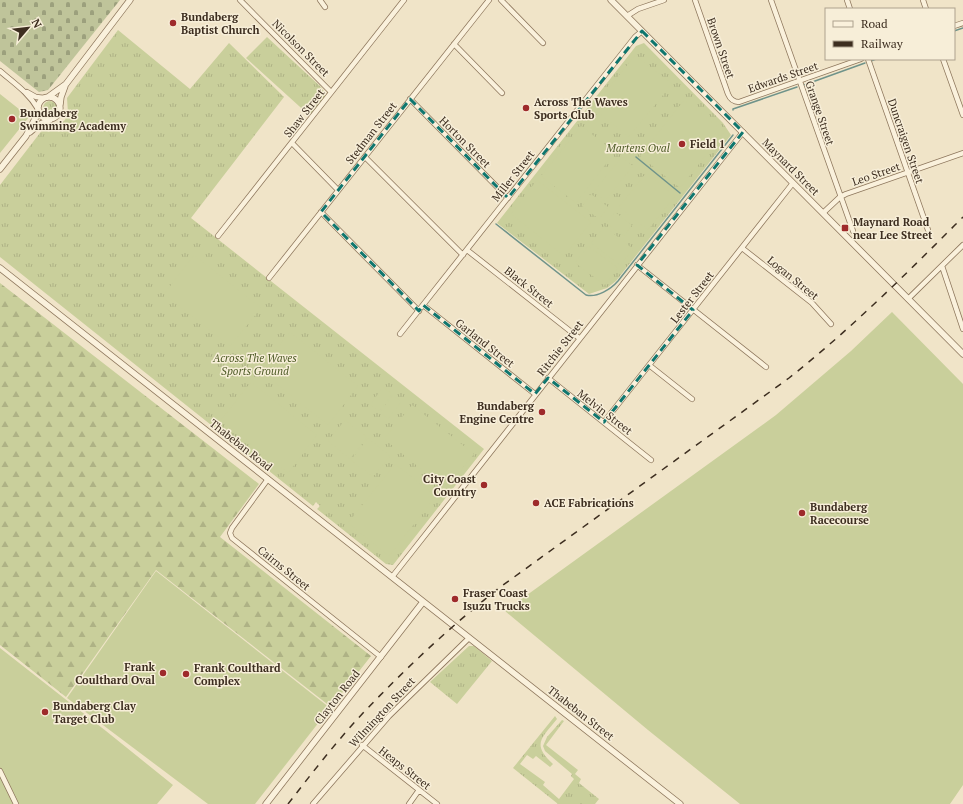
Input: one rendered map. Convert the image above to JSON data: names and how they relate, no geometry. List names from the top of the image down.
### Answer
{
  "streets": {
    "street": [
      "Nicolson Street",
      "Brown Street",
      "Edwards Street",
      "Shaw Street",
      "Grange Street",
      "Stedman Street",
      "Duncraigen Street",
      "Horton Street",
      "Maynard Street",
      "Leo Street",
      "Miller Street",
      "Logan Street",
      "Black Street",
      "Lester Street",
      "Garland Street",
      "Ritchie Street",
      "Melvin Street",
      "Thabeban Road",
      "Cairns Street",
      "Clayton Road",
      "Wilmington Street",
      "Thabeban Street",
      "Heaps Street"
    ]
  },
  "crossings": [
    ["Nicolson Street", "Shaw Street"],
    ["Brown Street", "Edwards Street"],
    ["Edwards Street", "Grange Street"],
    ["Grange Street", "Leo Street"],
    ["Stedman Street", "Horton Street"],
    ["Duncraigen Street", "Leo Street"],
    ["Horton Street", "Miller Street"],
    ["Maynard Street", "Leo Street"],
    ["Maynard Street", "Miller Street"],
    ["Maynard Street", "Lester Street"],
    ["Maynard Street", "Ritchie Street"],
    ["Miller Street", "Black Street"],
    ["Miller Street", "Garland Street"],
    ["Logan Street", "Lester Street"],
    ["Black Street", "Ritchie Street"],
    ["Lester Street", "Melvin Street"],
    ["Garland Street", "Ritchie Street"],
    ["Ritchie Street", "Melvin Street"],
    ["Ritchie Street", "Thabeban Road"],
    ["Thabeban Road", "Cairns Street"],
    ["Thabeban Road", "Clayton Road"],
    ["Thabeban Road", "Wilmington Street"],
    ["Thabeban Road", "Thabeban Street"],
    ["Cairns Street", "Clayton Road"],
    ["Wilmington Street", "Thabeban Street"],
    ["Wilmington Street", "Heaps Street"]
  ],
  "parks": ["Martens Oval", "Across The Waves Sports Ground"],
  "places": {
    "other": [
      "Bundaberg Baptist Church",
      "Across The Waves Sports Club",
      "Bundaberg Swimming Academy",
      "Field 1",
      "Bundaberg Engine Centre",
      "City Coast Country",
      "ACE Fabrications",
      "Bundaberg Racecourse",
      "Fraser Coast Isuzu Trucks",
      "Frank Coulthard Oval",
      "Frank Coulthard Complex",
      "Bundaberg Clay Target Club"
    ],
    "transit": ["Maynard Road near Lee Street"]
  },
  "legend": ["Road", "Railway"],
  "north": "top right"
}
